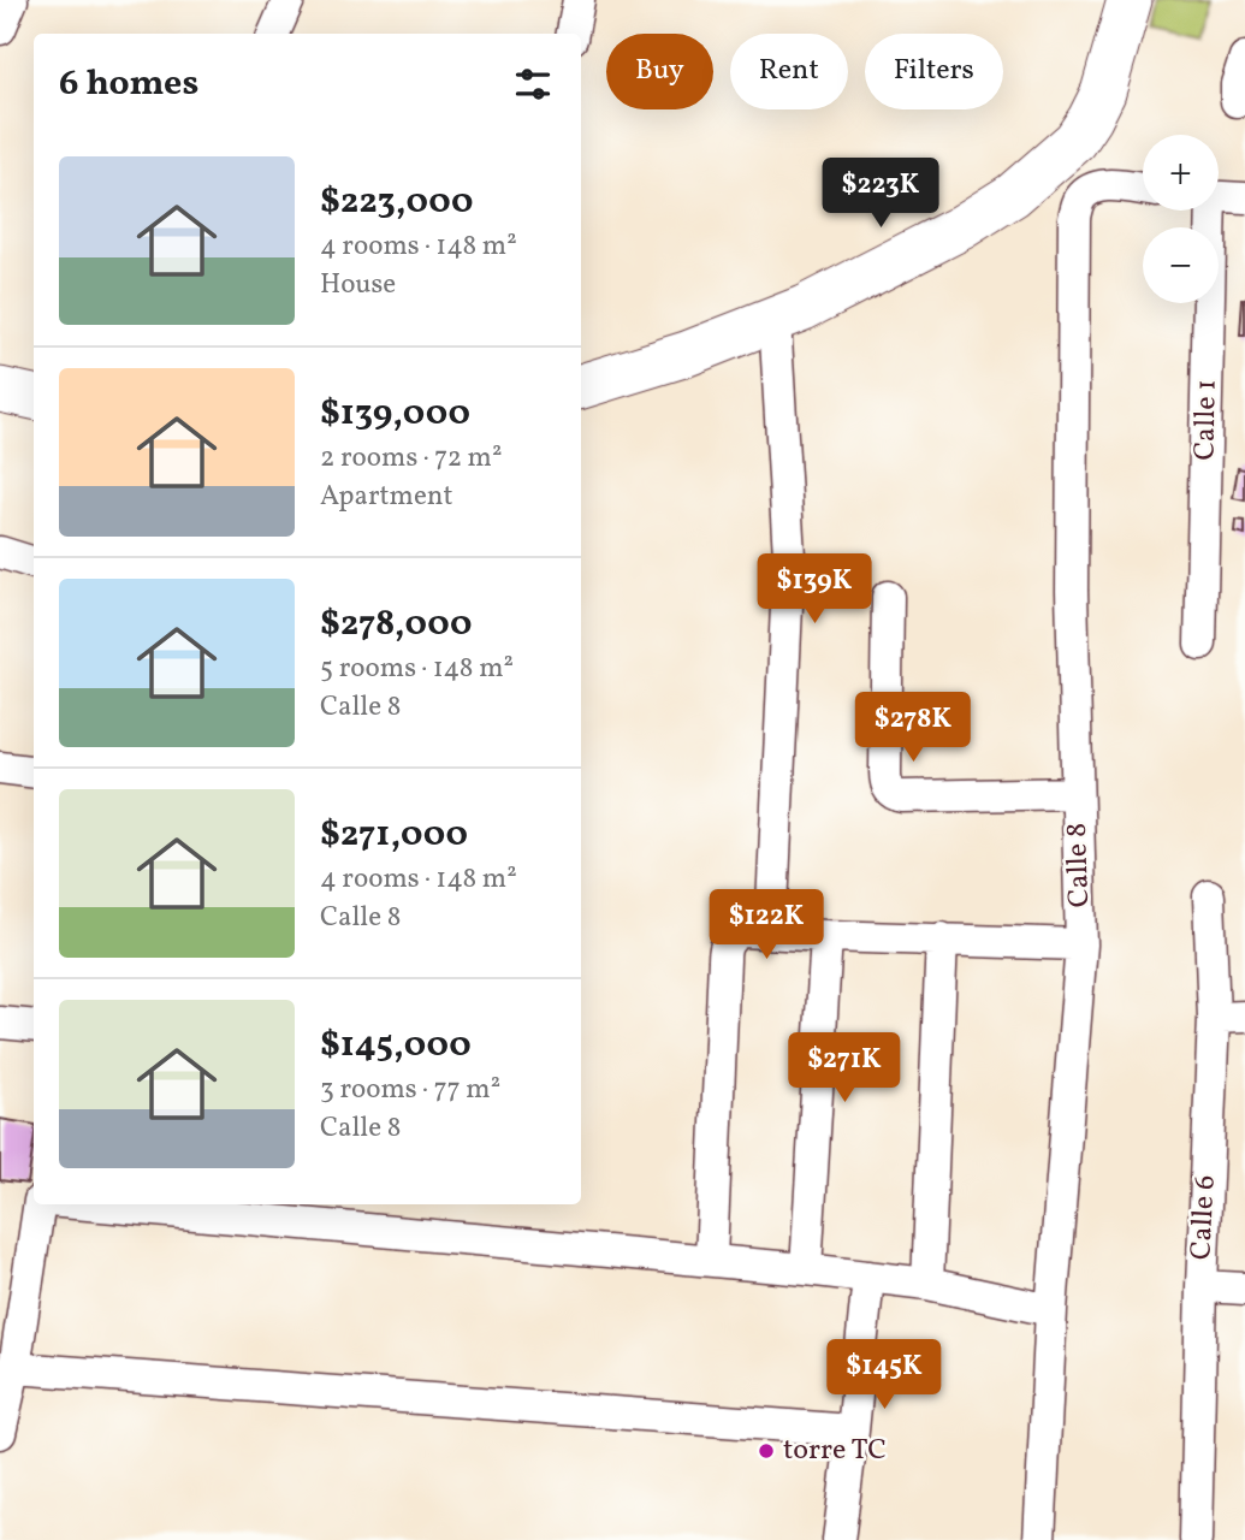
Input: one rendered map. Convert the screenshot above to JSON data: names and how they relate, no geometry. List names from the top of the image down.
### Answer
{
  "streets": {
    "street": ["Calle 1", "Calle 8", "Calle 6"]
  },
  "places": ["torre TC"],
  "page": {
    "chip": ["Buy", "Rent", "Filters"],
    "heading": "6 homes",
    "map_buttons": ["+", "−"],
    "list": [
      {
        "name": "$223,000",
        "note": "4 rooms · 148 m² · House"
      },
      {
        "name": "$139,000",
        "note": "2 rooms · 72 m² · Apartment"
      },
      {
        "name": "$278,000",
        "note": "5 rooms · 148 m² · Calle 8"
      },
      {
        "name": "$271,000",
        "note": "4 rooms · 148 m² · Calle 8"
      },
      {
        "name": "$145,000",
        "note": "3 rooms · 77 m² · Calle 8"
      }
    ],
    "price": [
      "$223K",
      "$139K",
      "$278K",
      "$122K",
      "$271K",
      "$145K"
    ]
  }
}
